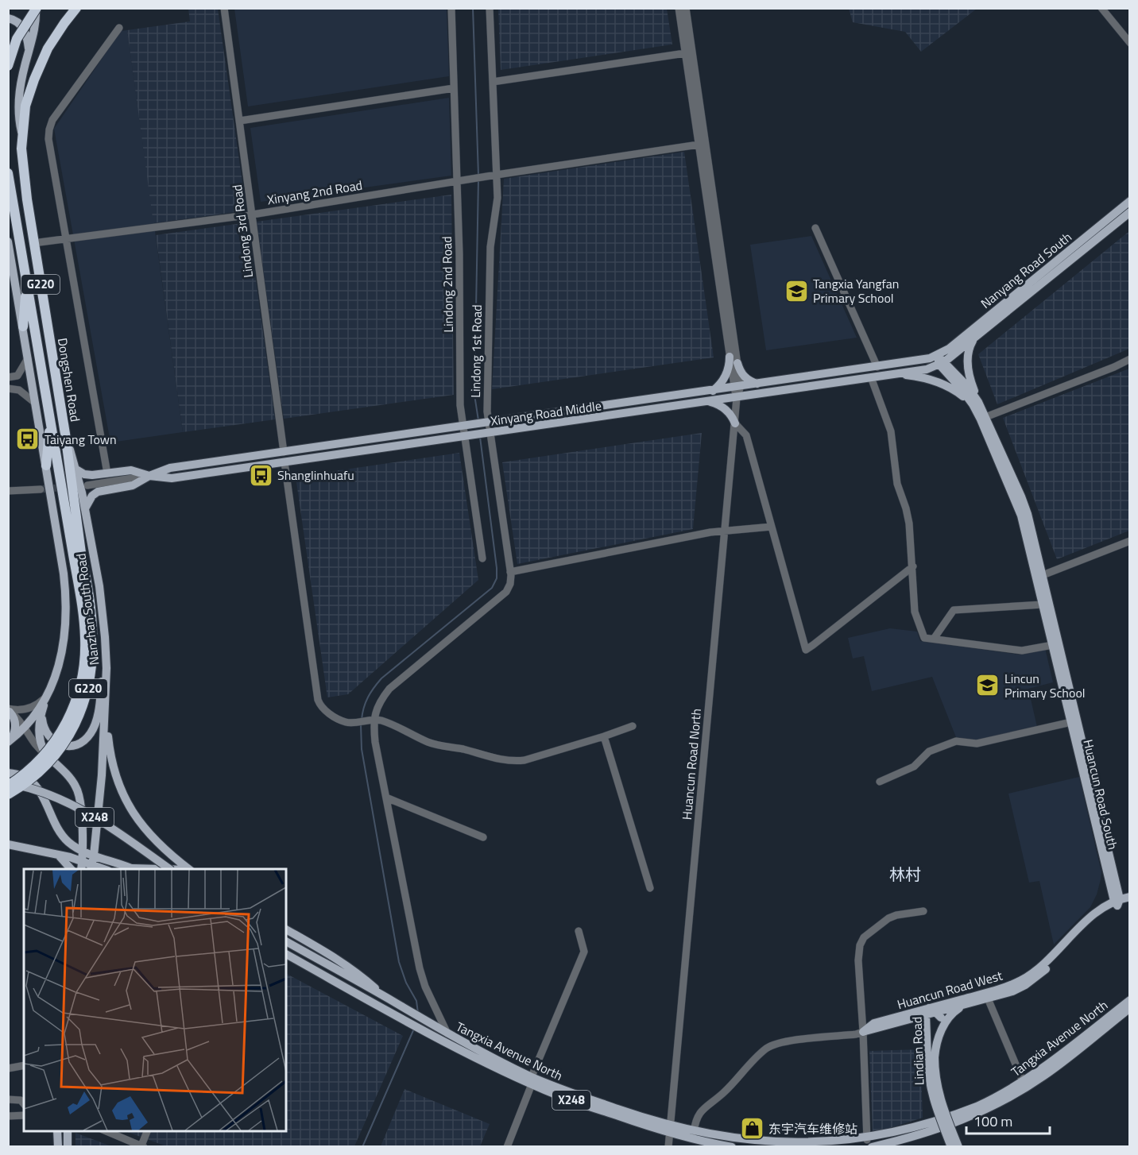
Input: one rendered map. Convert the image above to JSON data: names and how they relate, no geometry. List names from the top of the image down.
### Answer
{
  "streets": {
    "highway": ["G220", "Dongshen Road"],
    "main road": [
      "Nanyang Road South",
      "Xinyang Road Middle",
      "Nanzhan South Road",
      "Huancun Road South",
      "X248",
      "Huancun Road West",
      "Tangxia Avenue North",
      "Lindian Road"
    ],
    "street": [
      "Xinyang 2nd Road",
      "Lindong 3rd Road",
      "Lindong 2nd Road",
      "Lindong 1st Road",
      "Huancun Road North"
    ]
  },
  "crossings": [
    ["Xinyang 2nd Road", "Lindong 3rd Road"],
    ["Xinyang 2nd Road", "Lindong 2nd Road"],
    ["Xinyang 2nd Road", "Lindong 1st Road"],
    ["Xinyang 2nd Road", "Dongshen Road"],
    ["Lindong 3rd Road", "Xinyang Road Middle"],
    ["Nanyang Road South", "Xinyang Road Middle"],
    ["Nanyang Road South", "Huancun Road South"],
    ["Lindong 2nd Road", "Xinyang Road Middle"],
    ["Lindong 1st Road", "Xinyang Road Middle"],
    ["Dongshen Road", "Nanzhan South Road"],
    ["Dongshen Road", "X248"],
    ["Xinyang Road Middle", "Huancun Road North"],
    ["Xinyang Road Middle", "Huancun Road South"],
    ["Huancun Road North", "Tangxia Avenue North"],
    ["Huancun Road South", "Huancun Road West"],
    ["Huancun Road West", "Tangxia Avenue North"],
    ["Huancun Road West", "Lindian Road"]
  ],
  "districts": ["林村"],
  "places": {
    "school or university": ["Tangxia Yangfan Primary School", "Lincun Primary School"],
    "bus stop": ["Taiyang Town", "Shanglinhuafu"],
    "shop": ["东宇汽车维修站"]
  },
  "scale_bar": "100 m"
}
